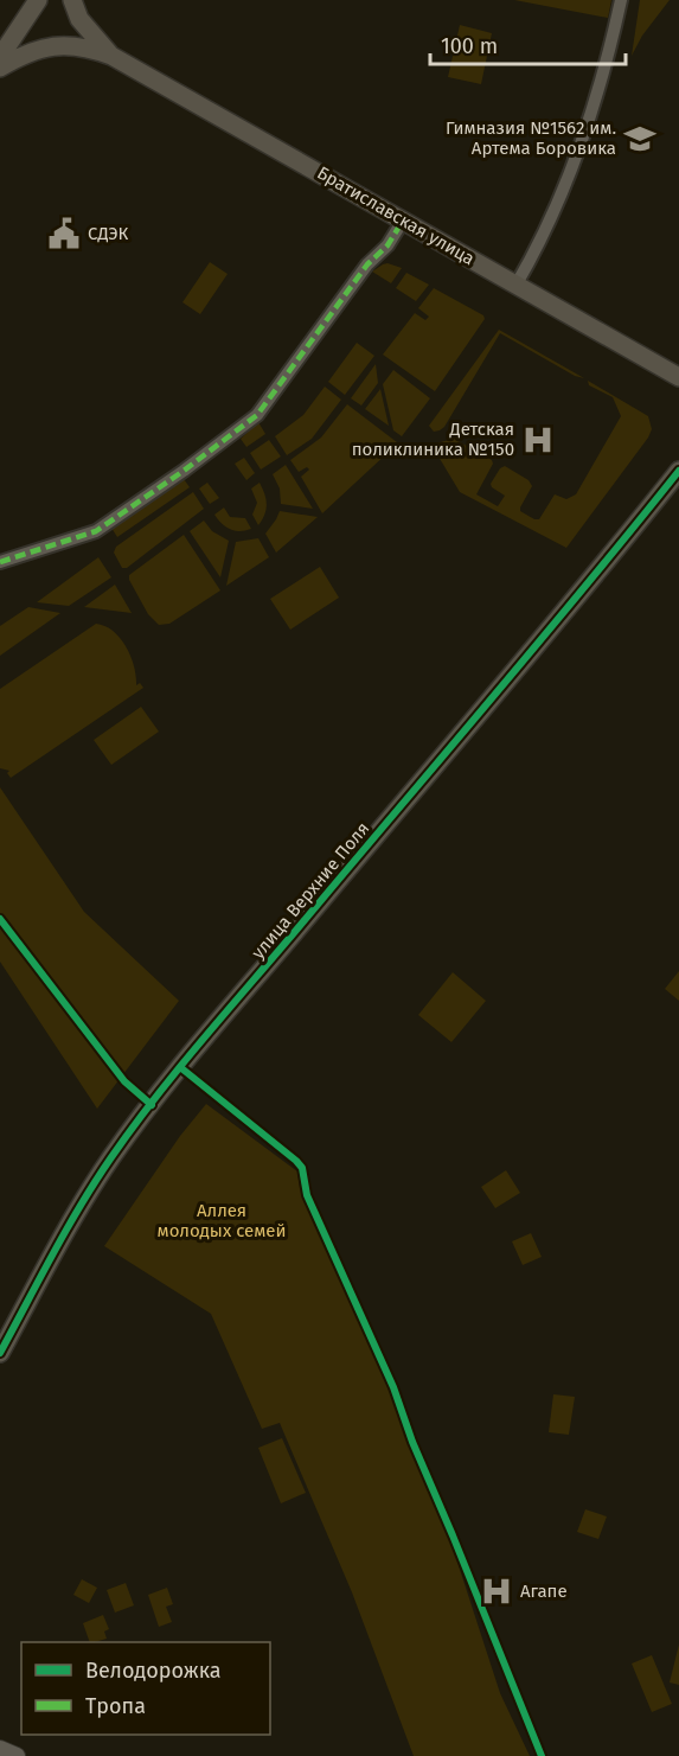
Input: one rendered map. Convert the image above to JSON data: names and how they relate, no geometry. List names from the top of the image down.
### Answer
{
  "streets": {
    "main road": ["Братиславская улица", "улица Верхние Поля"]
  },
  "parks": ["Аллея молодых семей"],
  "places": {
    "school or university": ["Гимназия №1562 им. Артема Боровика"],
    "public building": ["СДЭК"],
    "hospital": ["Детская поликлиника №150", "Агапе"]
  },
  "legend": ["Велодорожка", "Тропа"],
  "scale_bar": "100 m"
}
